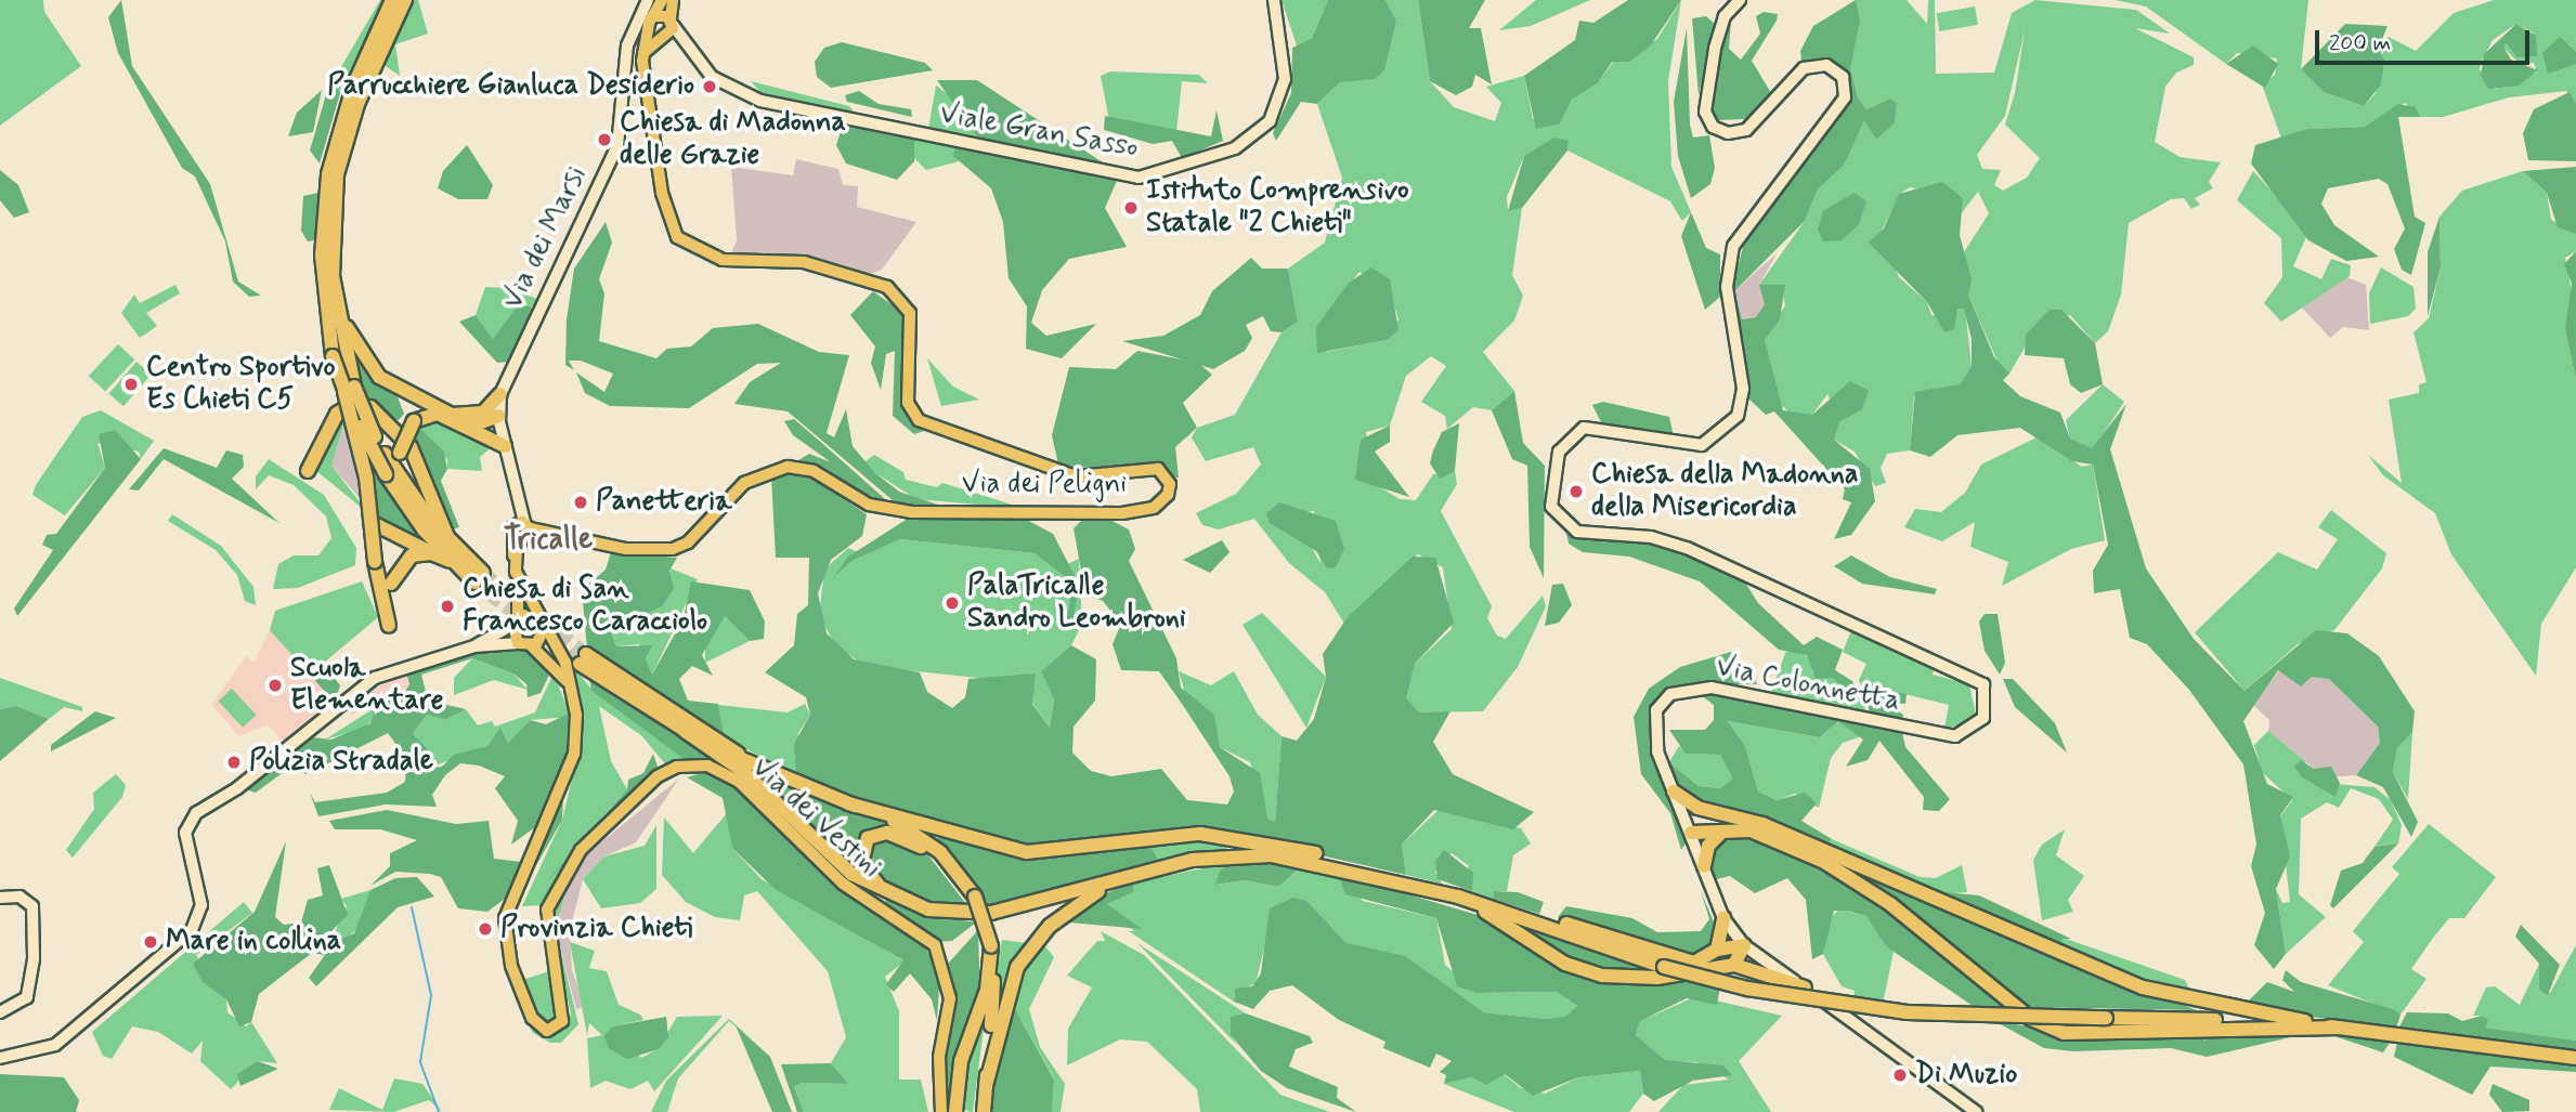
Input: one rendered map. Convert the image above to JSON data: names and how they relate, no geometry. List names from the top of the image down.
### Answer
{
  "streets": {
    "main road": [
      "Viale Gran Sasso",
      "Via dei Marsi",
      "Via dei Peligni",
      "Via Colonnetta",
      "Via dei Vestini"
    ]
  },
  "crossings": [
    ["Via dei Marsi", "Via dei Peligni"]
  ],
  "districts": ["Tricalle"],
  "places": [
    "Parrucchiere Gianluca Desiderio",
    "Chiesa di Madonna delle Grazie",
    "Istituto Comprensivo Statale \"2 Chieti\"",
    "Centro Sportivo Es Chieti C5",
    "Chiesa della Madonna della Misericordia",
    "Panetteria",
    "PalaTricalle Sandro Leombroni",
    "Chiesa di San Francesco Caracciolo",
    "Scuola Elementare",
    "Polizia Stradale",
    "Provinzia Chieti",
    "Mare in collina",
    "Di Muzio"
  ],
  "scale_bar": "200 m"
}
